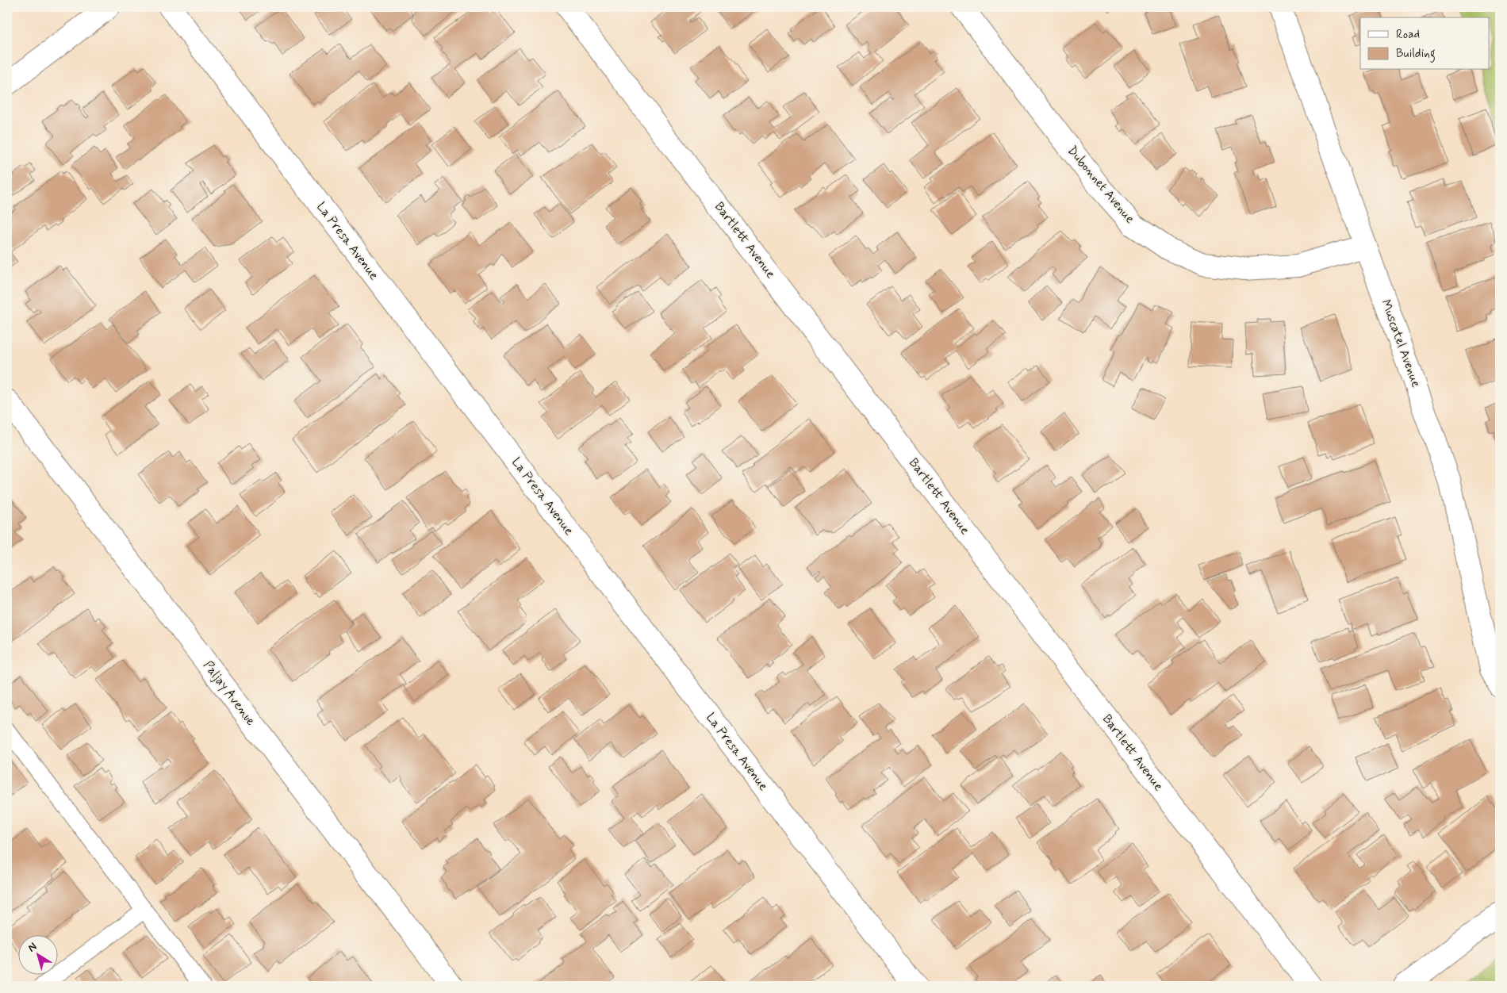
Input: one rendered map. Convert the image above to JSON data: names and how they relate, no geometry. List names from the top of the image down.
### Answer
{
  "streets": {
    "street": [
      "Dubonnet Avenue",
      "Bartlett Avenue",
      "La Presa Avenue",
      "Muscatel Avenue",
      "Paljay Avenue"
    ]
  },
  "crossings": [
    ["Dubonnet Avenue", "Muscatel Avenue"]
  ],
  "legend": ["Road", "Building"],
  "north": "top left"
}
